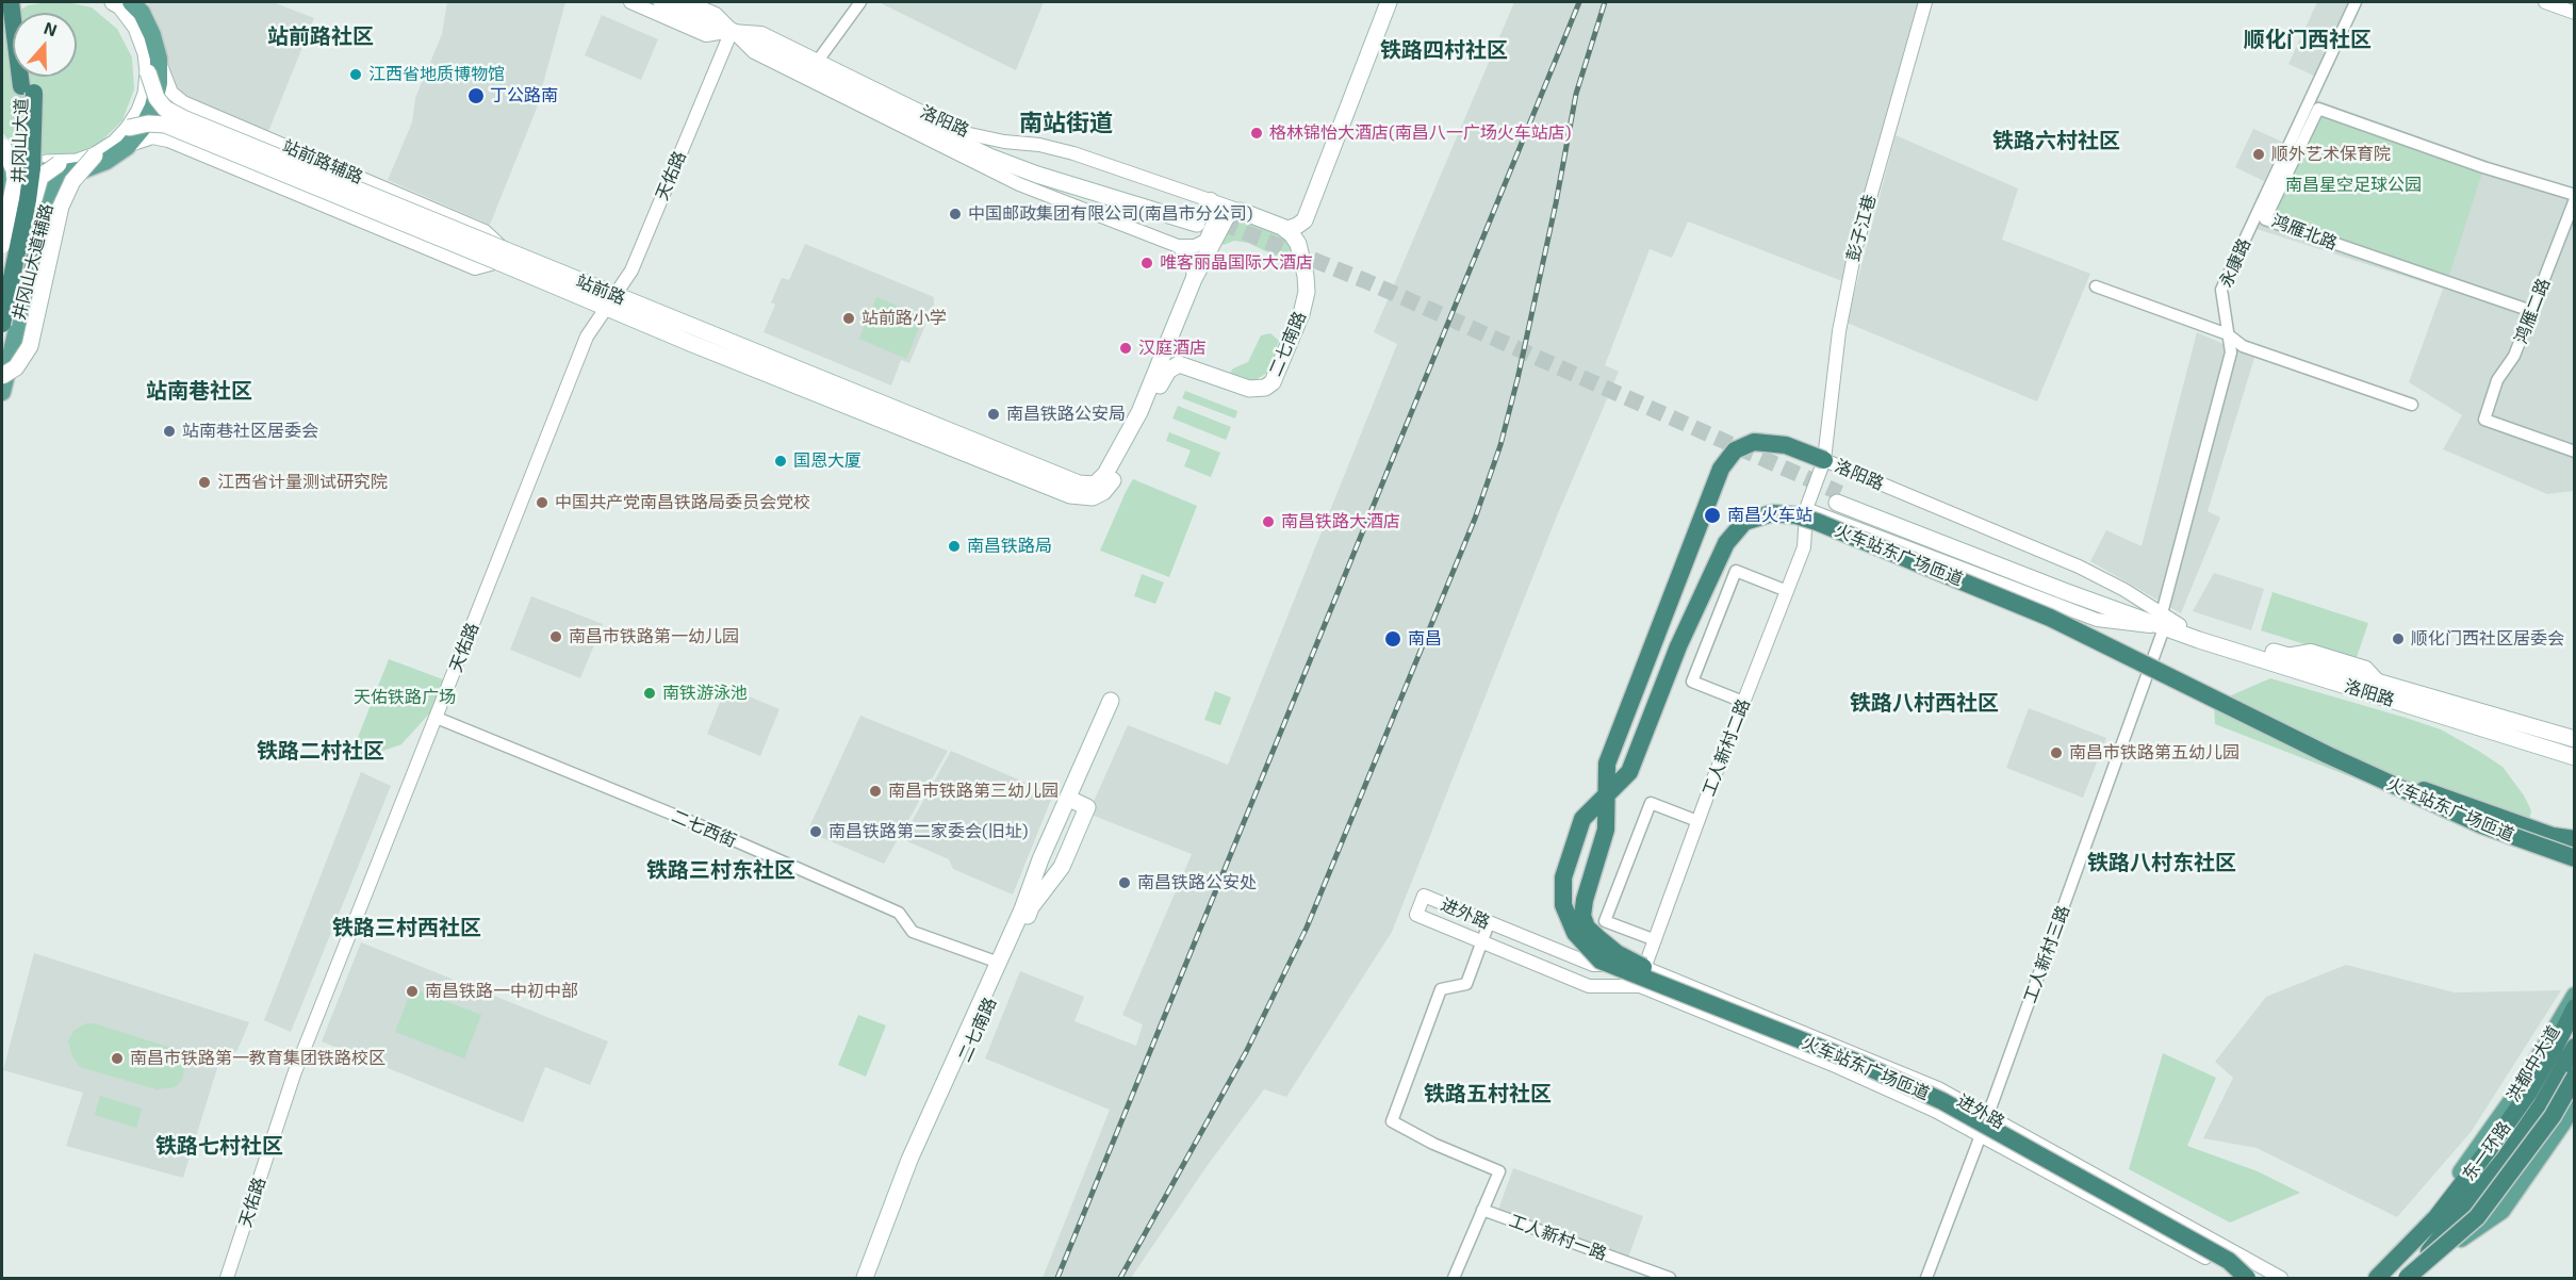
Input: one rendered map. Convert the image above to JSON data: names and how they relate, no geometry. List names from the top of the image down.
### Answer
{
  "streets": {
    "highway": ["井冈山大道", "火车站东广场匝道", "东一环路"],
    "main road": [
      "洛阳路",
      "井冈山大道辅路",
      "站前路",
      "二七南路",
      "洪都中大道"
    ],
    "street": [
      "天佑路",
      "彭子江巷",
      "鸿雁北路",
      "永康路",
      "鸿雁二路",
      "工人新村二路",
      "二七西街",
      "进外路",
      "工人新村三路",
      "工人新村一路"
    ]
  },
  "crossings": [
    ["洛阳路", "天佑路"],
    ["洛阳路", "彭子江巷"],
    ["洛阳路", "永康路"],
    ["洛阳路", "工人新村二路"],
    ["洛阳路", "工人新村三路"],
    ["井冈山大道", "井冈山大道辅路"],
    ["天佑路", "站前路"],
    ["天佑路", "二七西街"],
    ["鸿雁北路", "鸿雁二路"],
    ["永康路", "工人新村三路"],
    ["站前路", "二七南路"],
    ["二七南路", "二七西街"],
    ["火车站东广场匝道", "进外路"],
    ["工人新村二路", "进外路"],
    ["进外路", "工人新村三路"]
  ],
  "districts": [
    "站前路社区",
    "顺化门西社区",
    "铁路四村社区",
    "南站街道",
    "铁路六村社区",
    "站南巷社区",
    "铁路八村西社区",
    "铁路二村社区",
    "铁路八村东社区",
    "铁路三村东社区",
    "铁路三村西社区",
    "铁路五村社区",
    "铁路七村社区"
  ],
  "parks": ["南昌星空足球公园", "天佑铁路广场"],
  "places": [
    "江西省地质博物馆",
    "丁公路南",
    "格林锦怡大酒店(南昌八一广场火车站店)",
    "顺外艺术保育院",
    "中国邮政集团有限公司(南昌市分公司)",
    "唯客丽晶国际大酒店",
    "站前路小学",
    "汉庭酒店",
    "南昌铁路公安局",
    "站南巷社区居委会",
    "国恩大厦",
    "江西省计量测试研究院",
    "中国共产党南昌铁路局委员会党校",
    "南昌火车站",
    "南昌铁路大酒店",
    "南昌铁路局",
    "南昌市铁路第一幼儿园",
    "南昌",
    "顺化门西社区居委会",
    "南铁游泳池",
    "南昌市铁路第五幼儿园",
    "南昌市铁路第三幼儿园",
    "南昌铁路第二家委会(旧址)",
    "南昌铁路公安处",
    "南昌铁路一中初中部",
    "南昌市铁路第一教育集团铁路校区"
  ],
  "north": "top"
}
